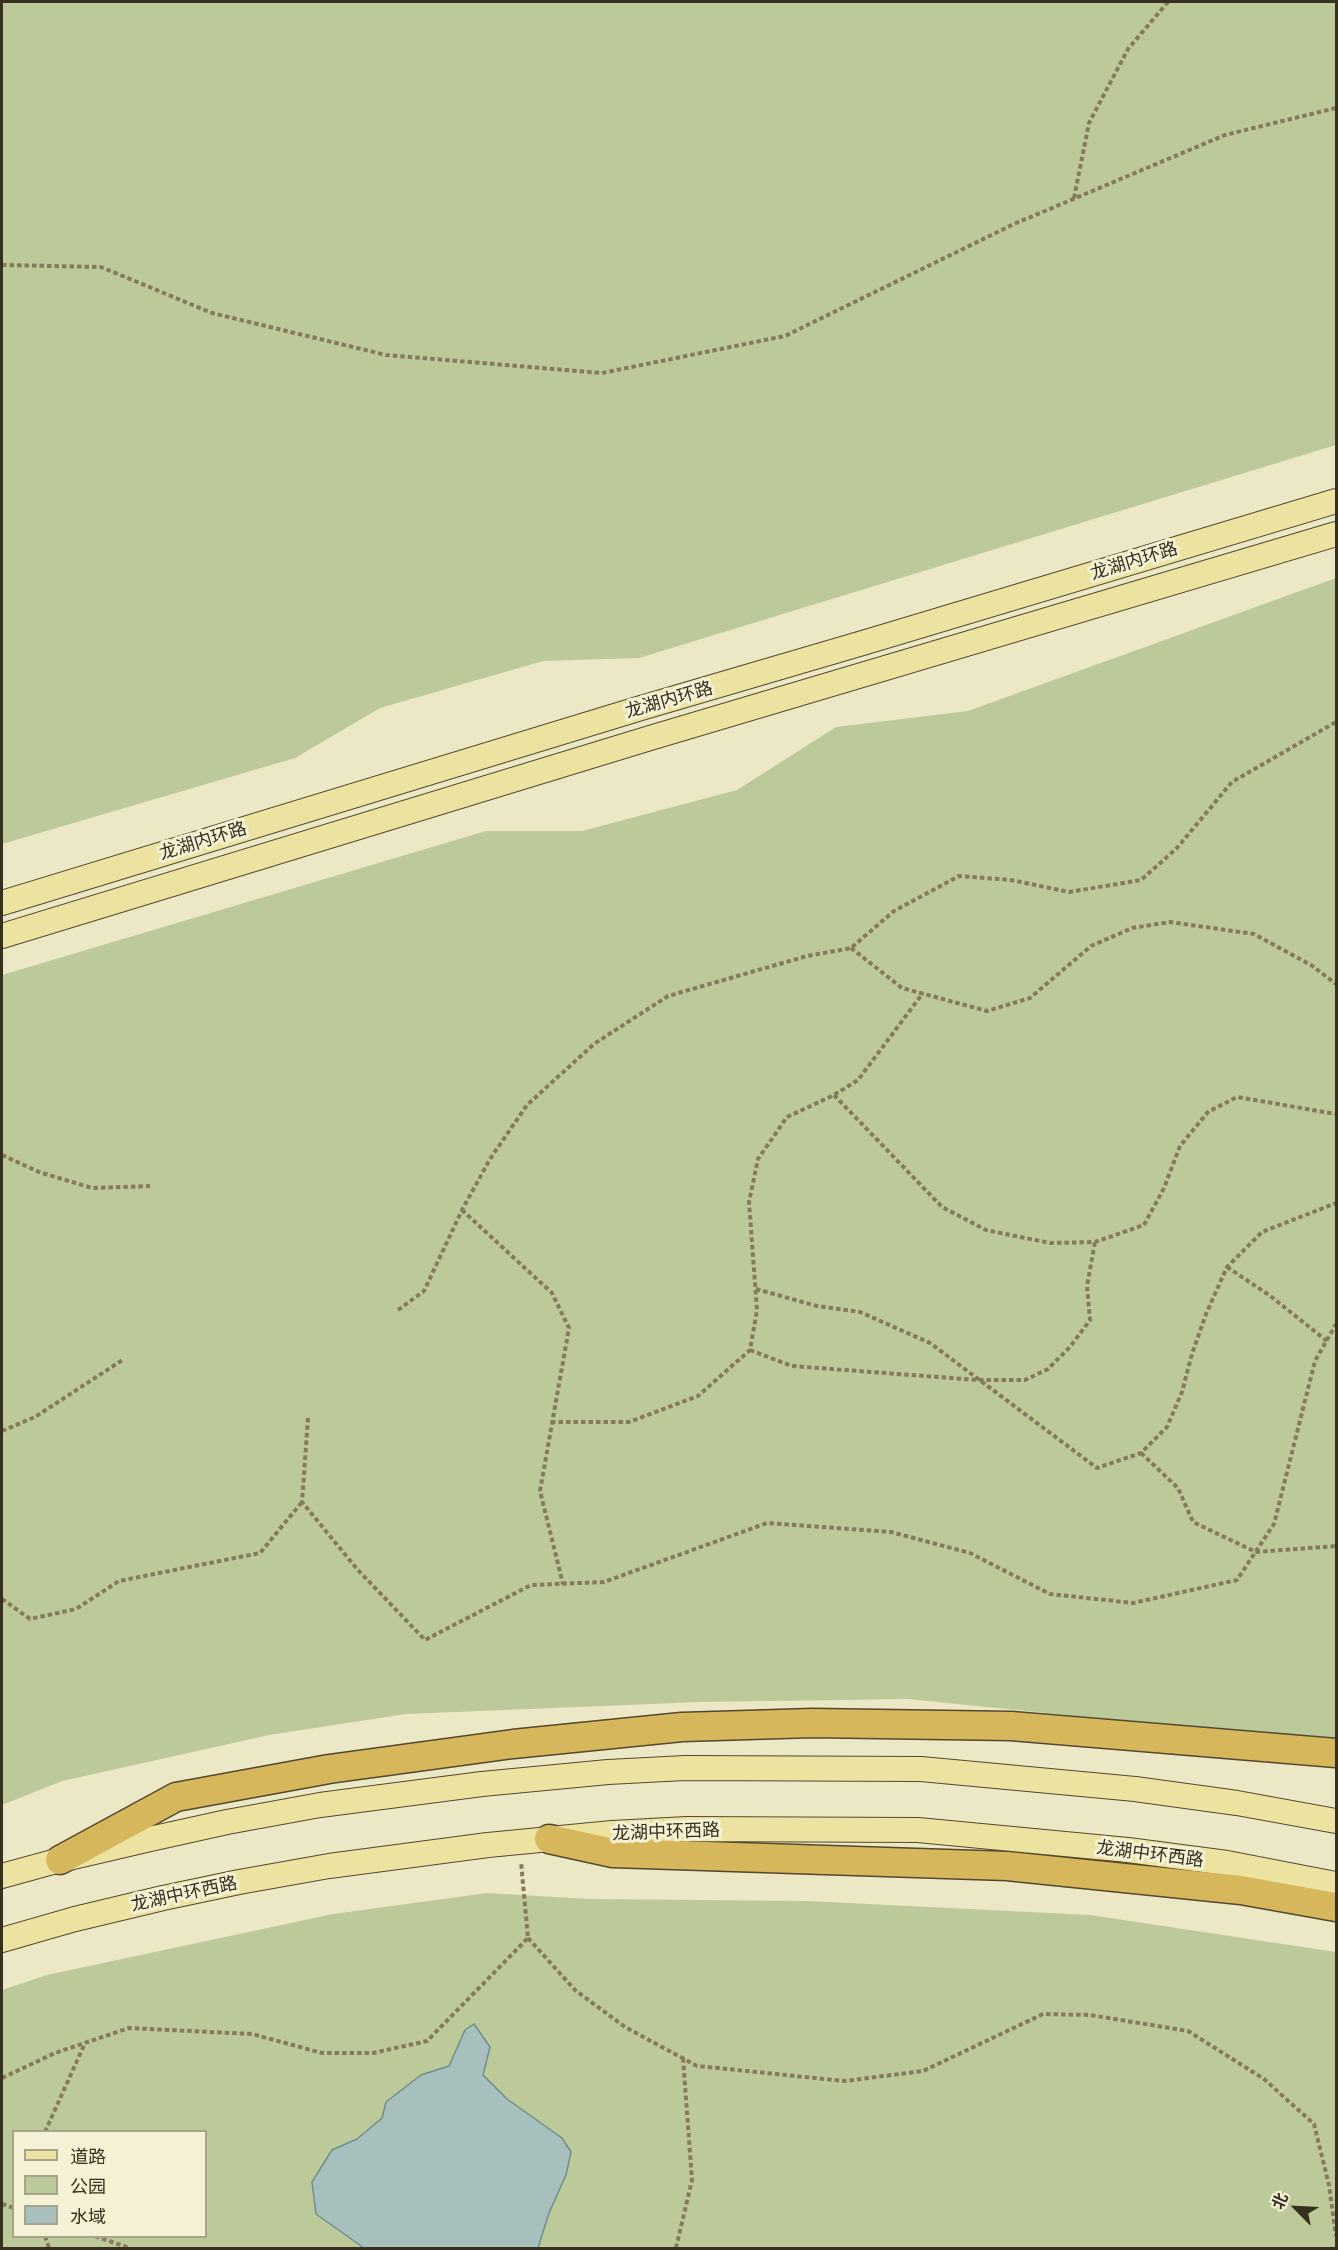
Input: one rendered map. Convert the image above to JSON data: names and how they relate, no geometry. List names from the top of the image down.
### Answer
{
  "streets": {
    "main road": ["龙湖内环路", "龙湖中环西路"]
  },
  "legend": ["道路", "公园", "水域"],
  "north": "top left"
}
